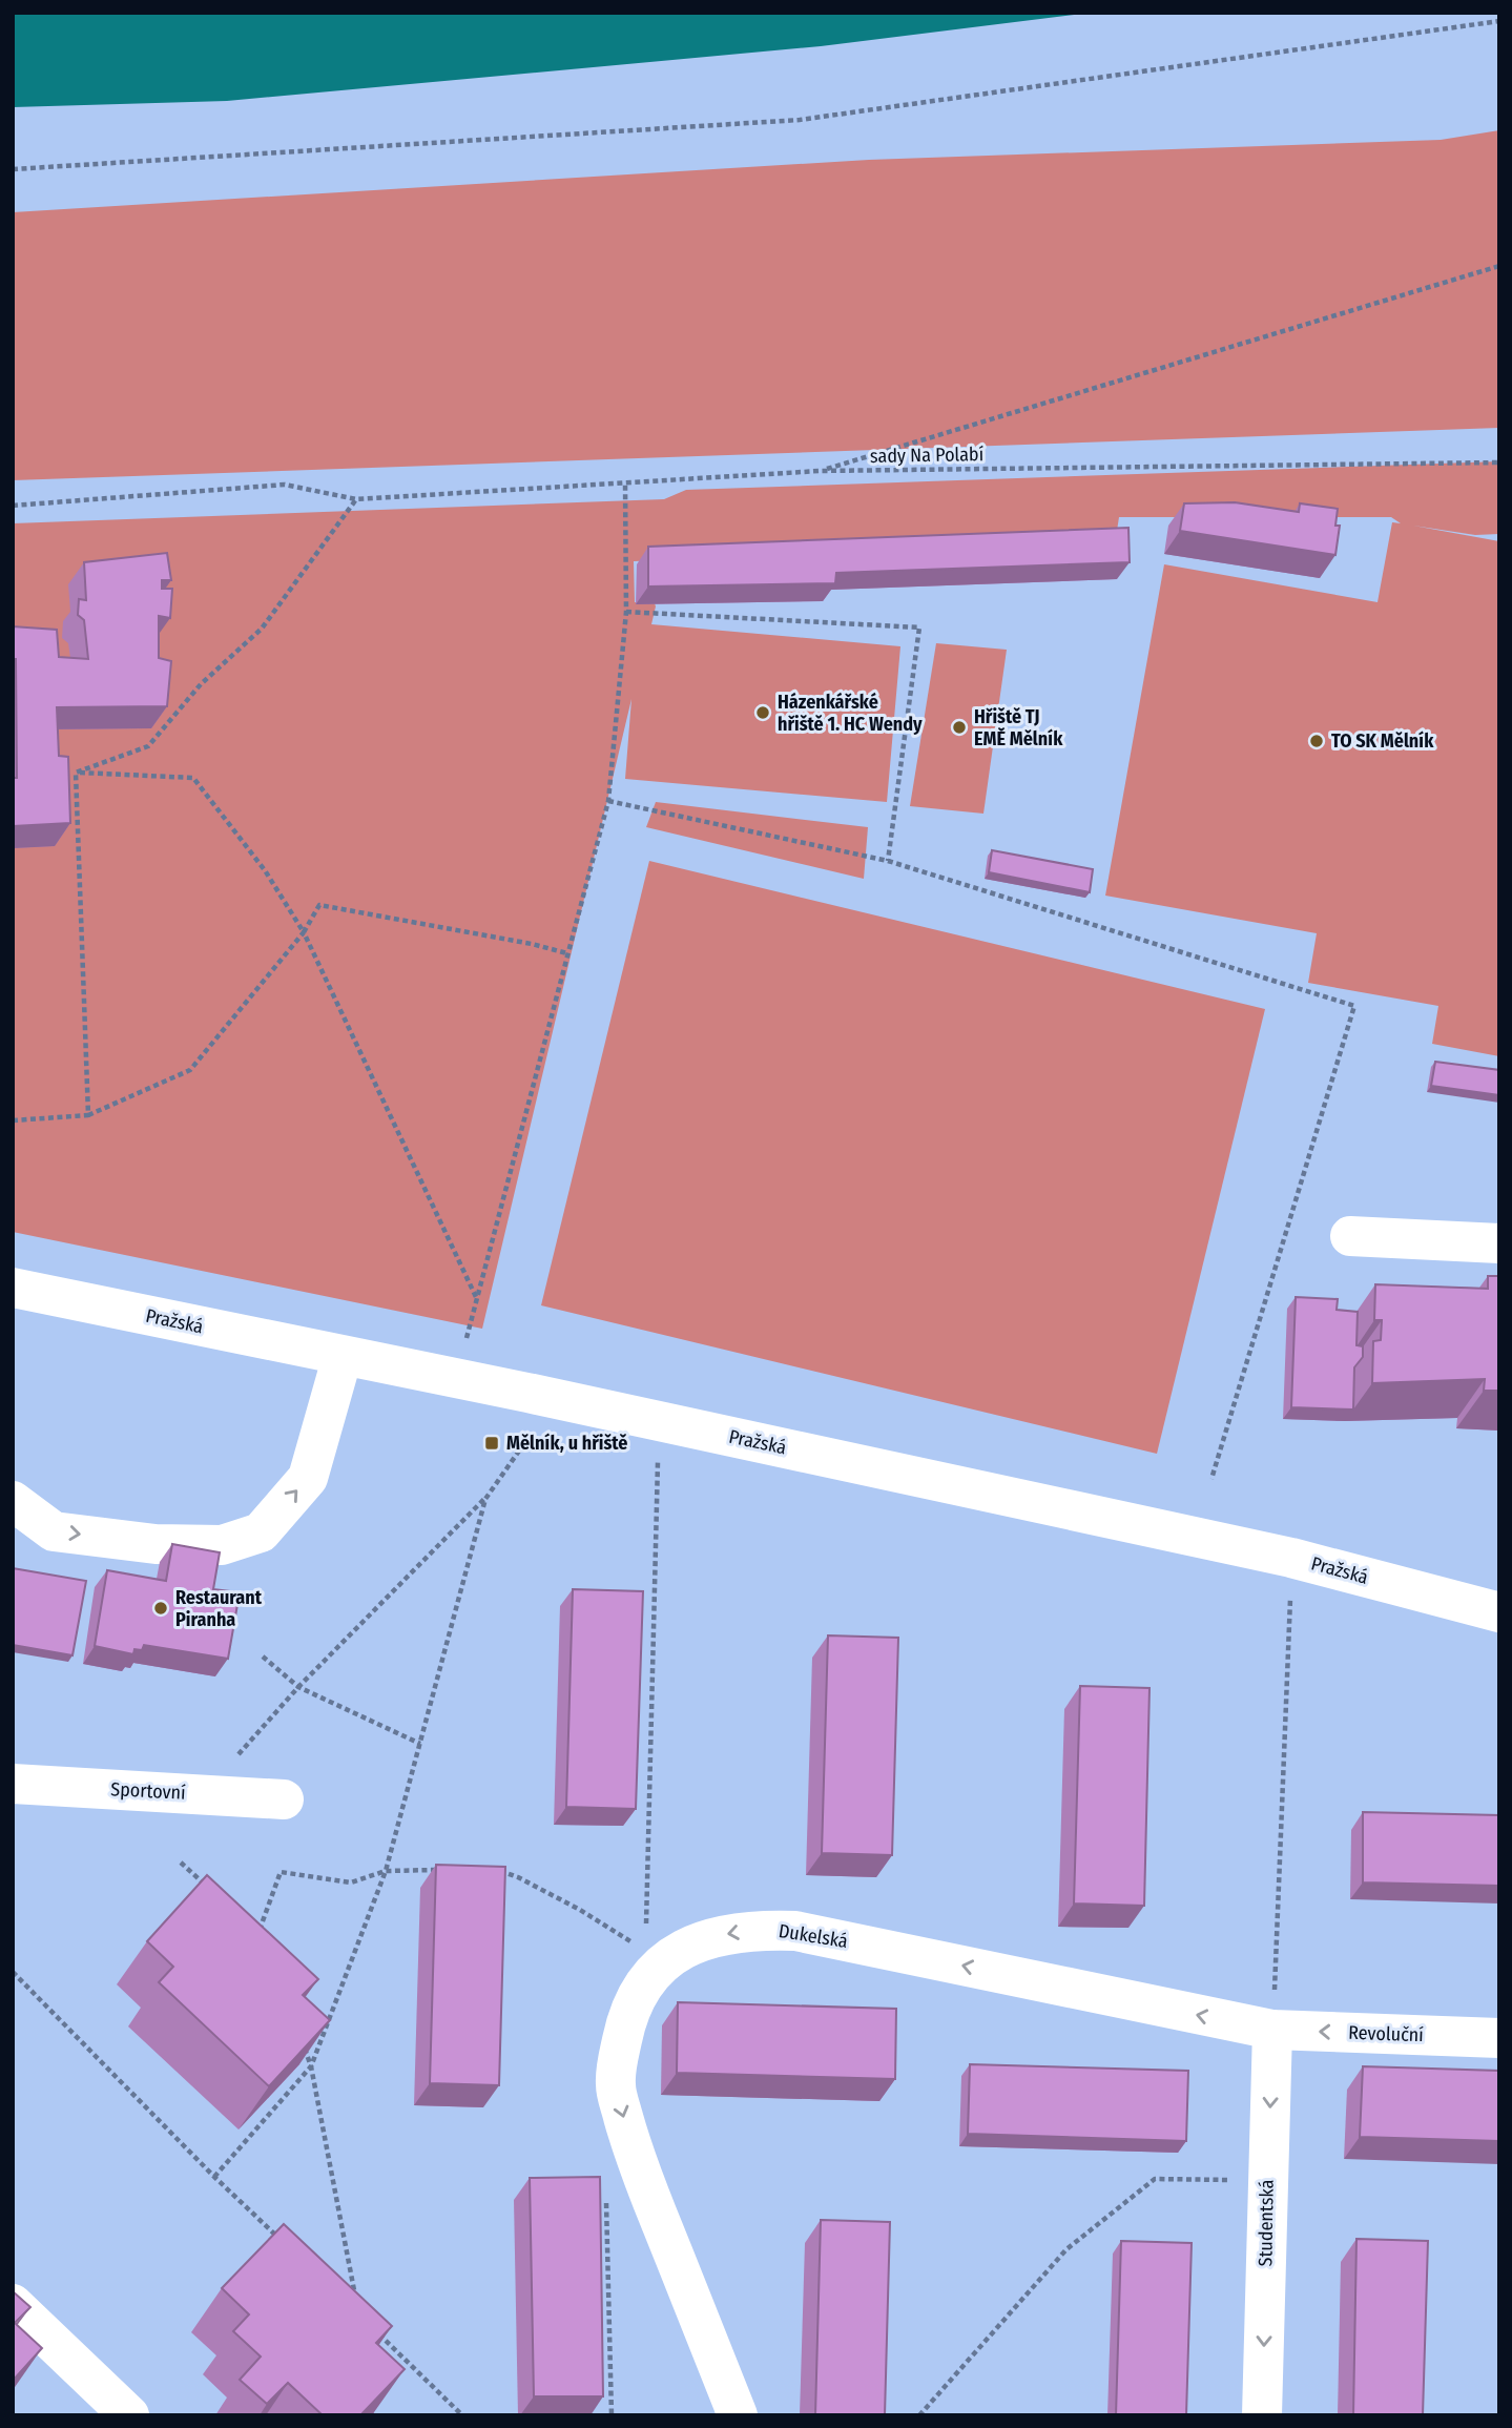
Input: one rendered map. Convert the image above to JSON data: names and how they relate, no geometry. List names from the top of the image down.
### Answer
{
  "streets": {
    "street": [
      "Pražská",
      "Sportovní",
      "Dukelská",
      "Revoluční",
      "Studentská"
    ],
    "path": ["sady Na Polabí"]
  },
  "crossings": [
    ["Dukelská", "Revoluční"],
    ["Dukelská", "Studentská"],
    ["Revoluční", "Studentská"]
  ],
  "one_way": ["Revoluční", "Studentská"],
  "places": {
    "other": [
      "Házenkářské hřiště 1. HC Wendy",
      "Hřiště TJ EMĚ Mělník",
      "TO SK Mělník",
      "Restaurant Piranha"
    ],
    "transit": ["Mělník, u hřiště"]
  }
}
